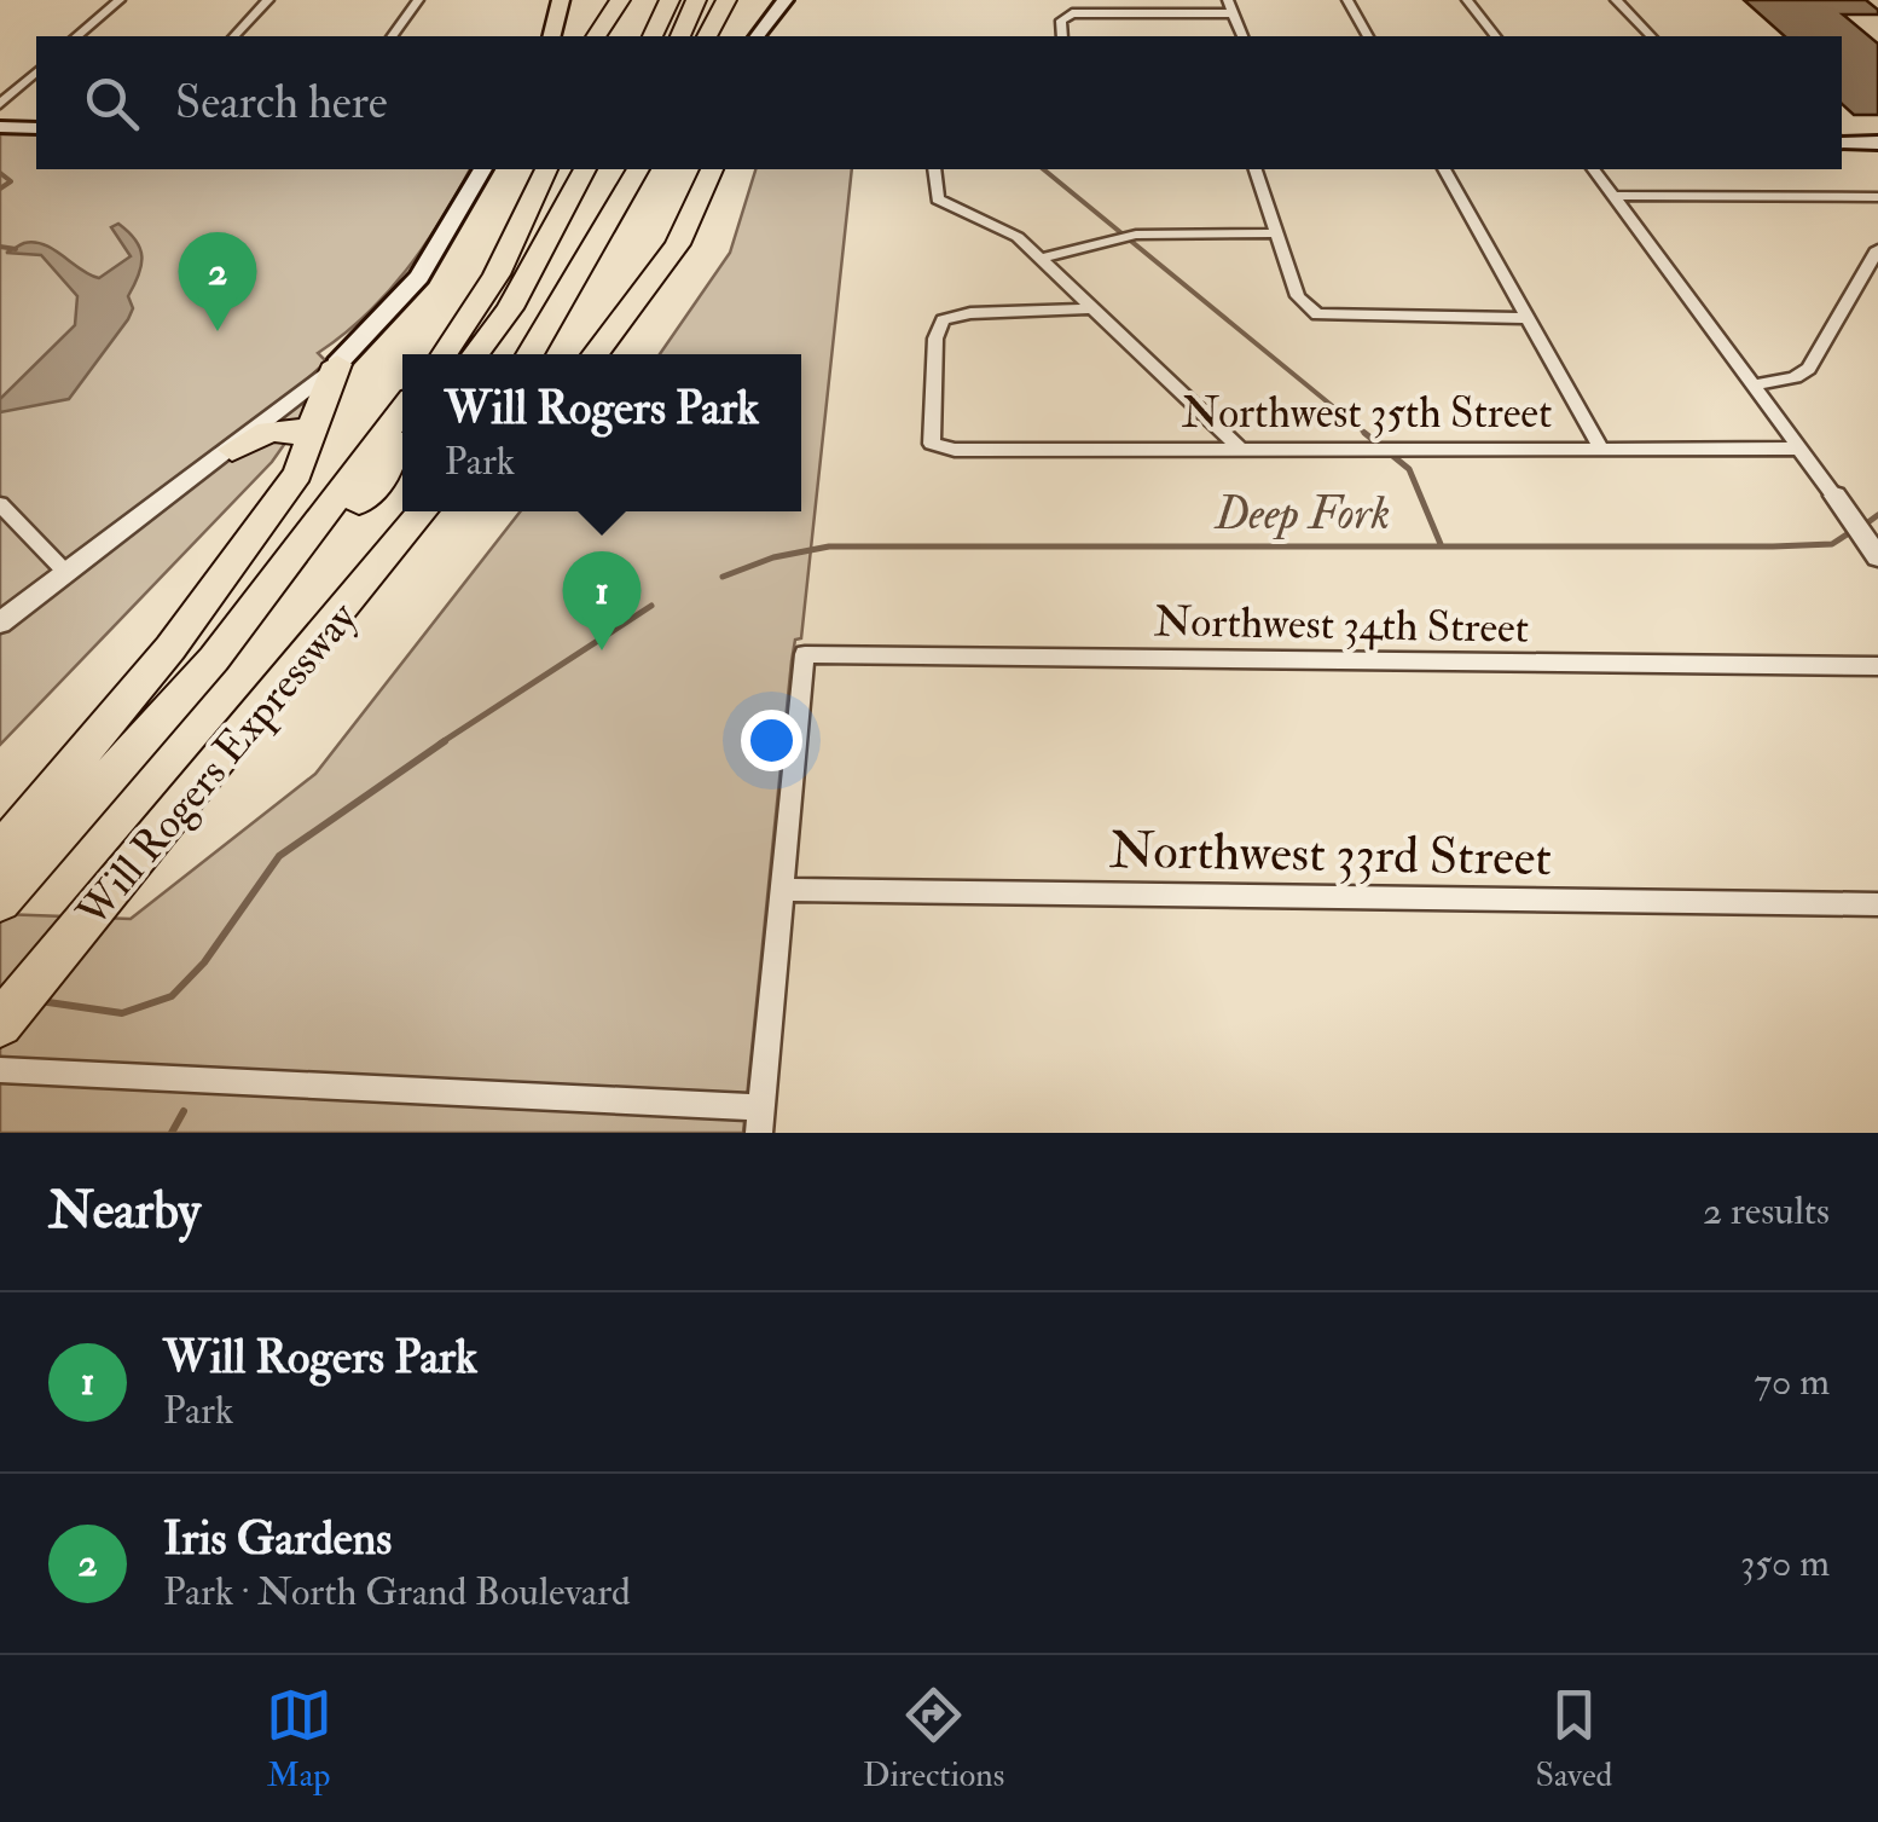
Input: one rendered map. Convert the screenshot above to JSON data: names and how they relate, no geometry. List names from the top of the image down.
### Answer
{
  "streets": {
    "highway": ["Will Rogers Expressway"],
    "street": ["Northwest 35th Street", "Northwest 34th Street", "Northwest 33rd Street"]
  },
  "crossings": [
    ["Northwest 34th Street", "Northwest 33rd Street"]
  ],
  "water": ["Deep Fork"],
  "page": {
    "search": "Search here",
    "pins": ["2", "1"],
    "popup": ["Will Rogers Park", "Park"],
    "heading": ["Nearby", "2 results"],
    "list": [
      {
        "mark": "1",
        "name": "Will Rogers Park",
        "note": "Park",
        "value": "70 m"
      },
      {
        "mark": "2",
        "name": "Iris Gardens",
        "note": "Park · North Grand Boulevard",
        "value": "350 m"
      }
    ],
    "nav": ["Map", "Directions", "Saved"]
  }
}
